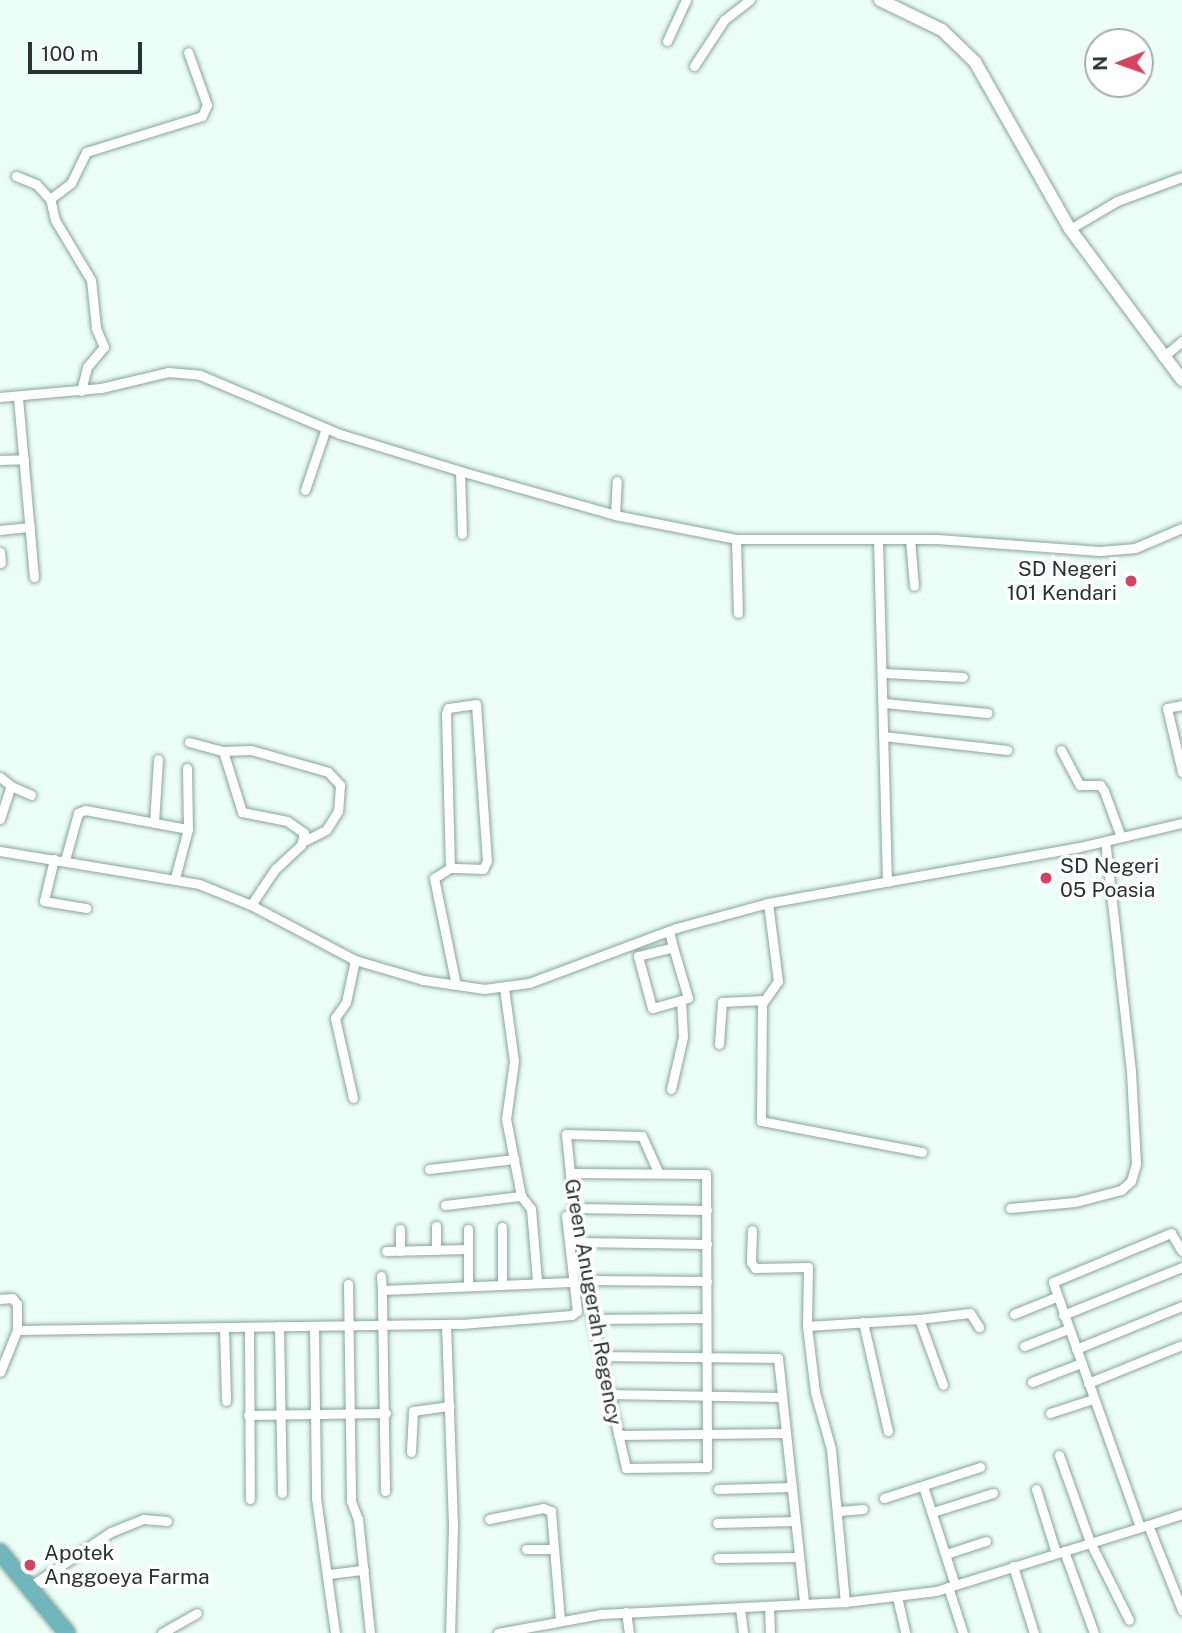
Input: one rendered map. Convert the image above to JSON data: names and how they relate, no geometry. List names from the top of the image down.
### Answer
{
  "streets": {
    "street": ["Green Anugerah Regency"]
  },
  "places": ["SD Negeri 101 Kendari", "SD Negeri 05 Poasia", "Apotek Anggoeya Farma"],
  "scale_bar": "100 m",
  "north": "left"
}
